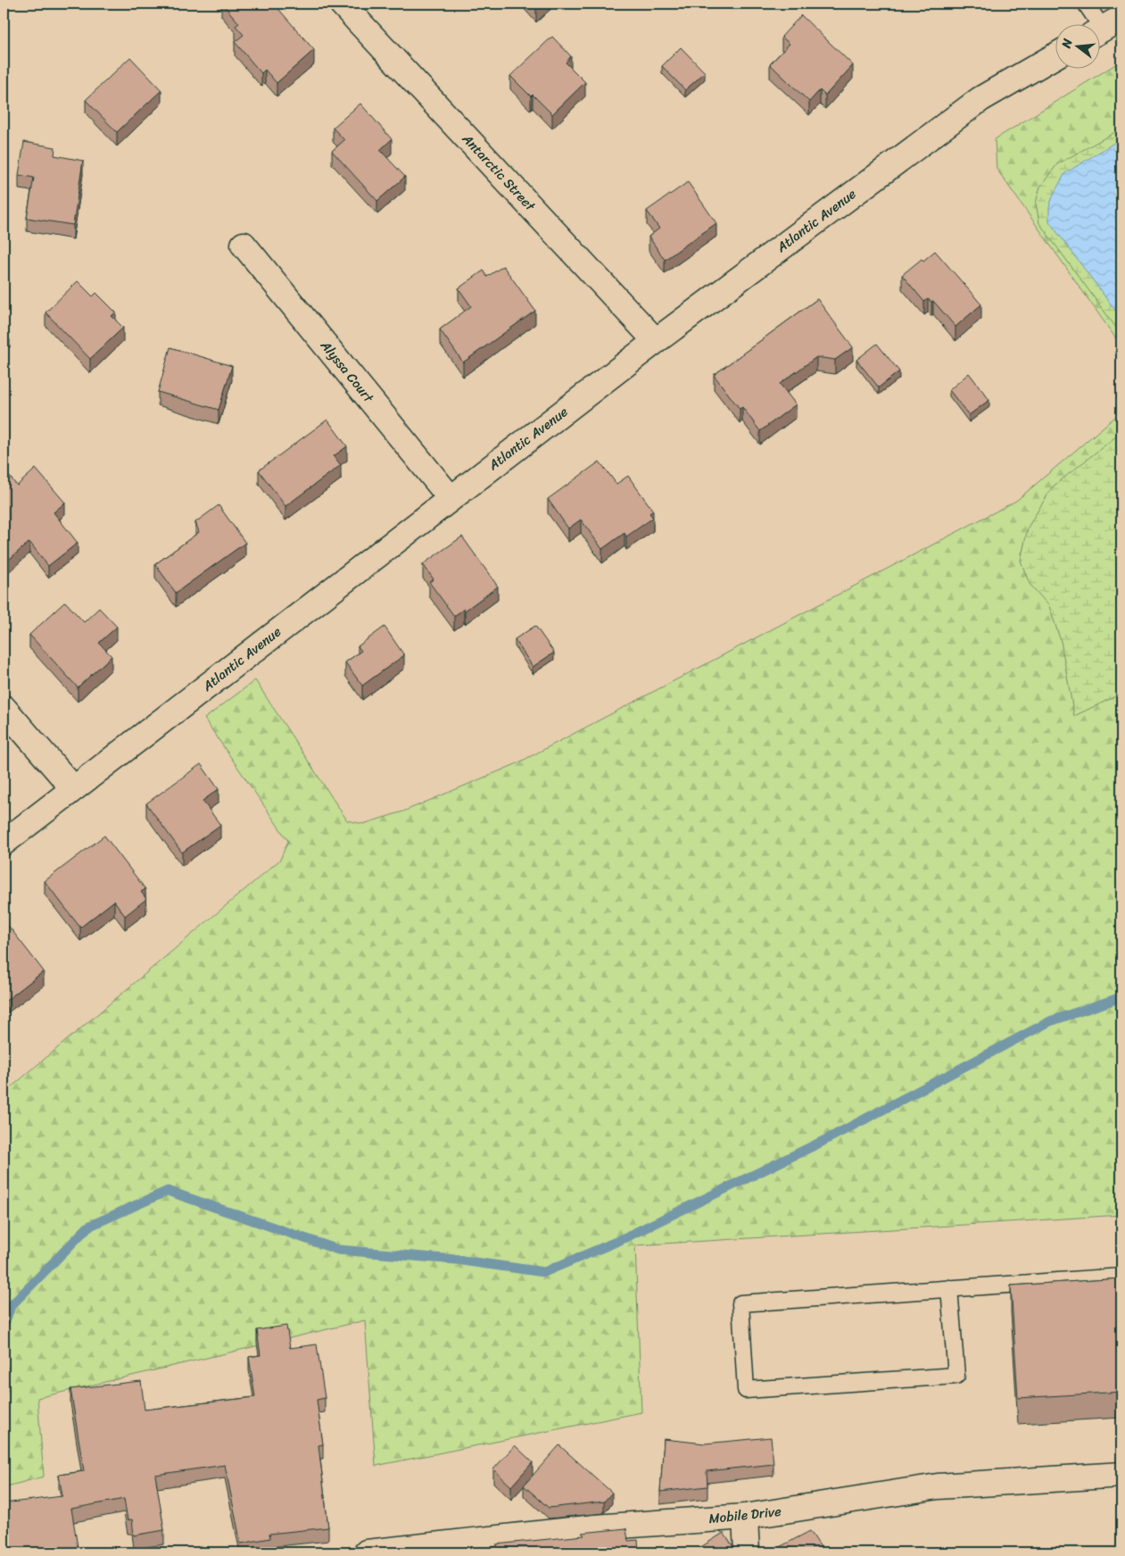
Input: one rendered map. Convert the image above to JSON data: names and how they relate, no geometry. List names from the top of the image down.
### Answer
{
  "streets": {
    "street": [
      "Antarctic Street",
      "Atlantic Avenue",
      "Alyssa Court",
      "Mobile Drive"
    ]
  },
  "crossings": [
    ["Antarctic Street", "Atlantic Avenue"],
    ["Atlantic Avenue", "Alyssa Court"]
  ],
  "north": "left"
}
